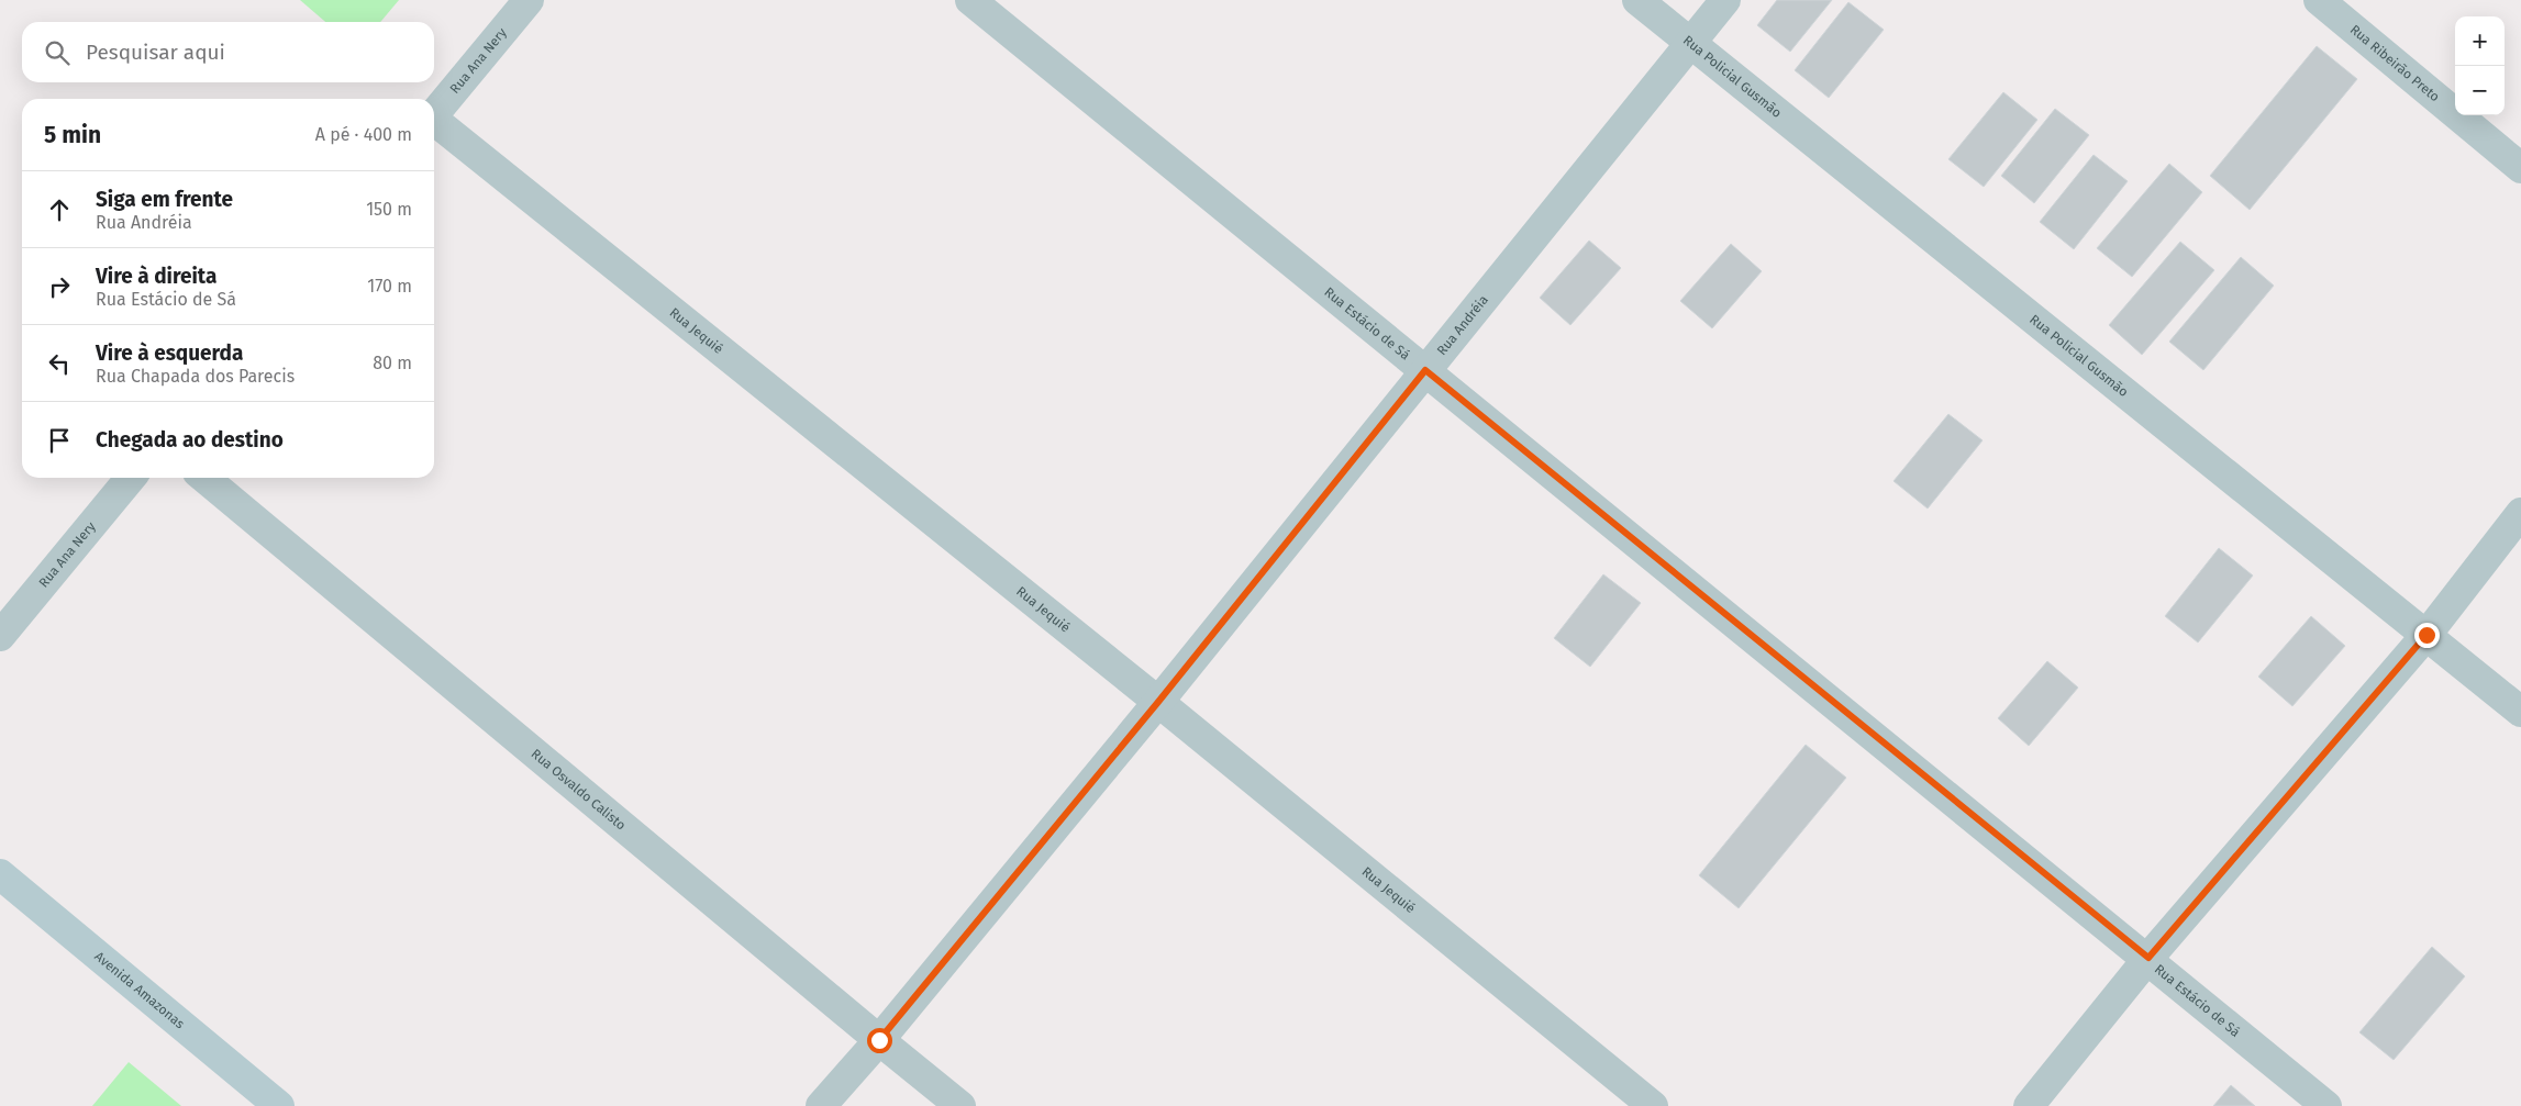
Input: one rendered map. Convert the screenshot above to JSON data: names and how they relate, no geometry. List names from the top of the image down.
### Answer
{
  "streets": {
    "street": [
      "Rua Ana Nery",
      "Rua Ribeirão Preto",
      "Rua Policial Gusmão",
      "Rua Estácio de Sá",
      "Rua Andréia",
      "Rua Jequié",
      "Rua Osvaldo Calisto",
      "Avenida Amazonas"
    ]
  },
  "crossings": [
    ["Rua Policial Gusmão", "Rua Andréia"],
    ["Rua Estácio de Sá", "Rua Andréia"],
    ["Rua Andréia", "Rua Jequié"],
    ["Rua Andréia", "Rua Osvaldo Calisto"]
  ],
  "page": {
    "map_buttons": ["+", "−"],
    "search": "Pesquisar aqui",
    "heading": ["5 min", "A pé · 400 m"],
    "list": [
      ["Siga em frente", "Rua Andréia", "150 m"],
      ["Vire à direita", "Rua Estácio de Sá", "170 m"],
      ["Vire à esquerda", "Rua Chapada dos Parecis", "80 m"],
      "Chegada ao destino"
    ]
  }
}
